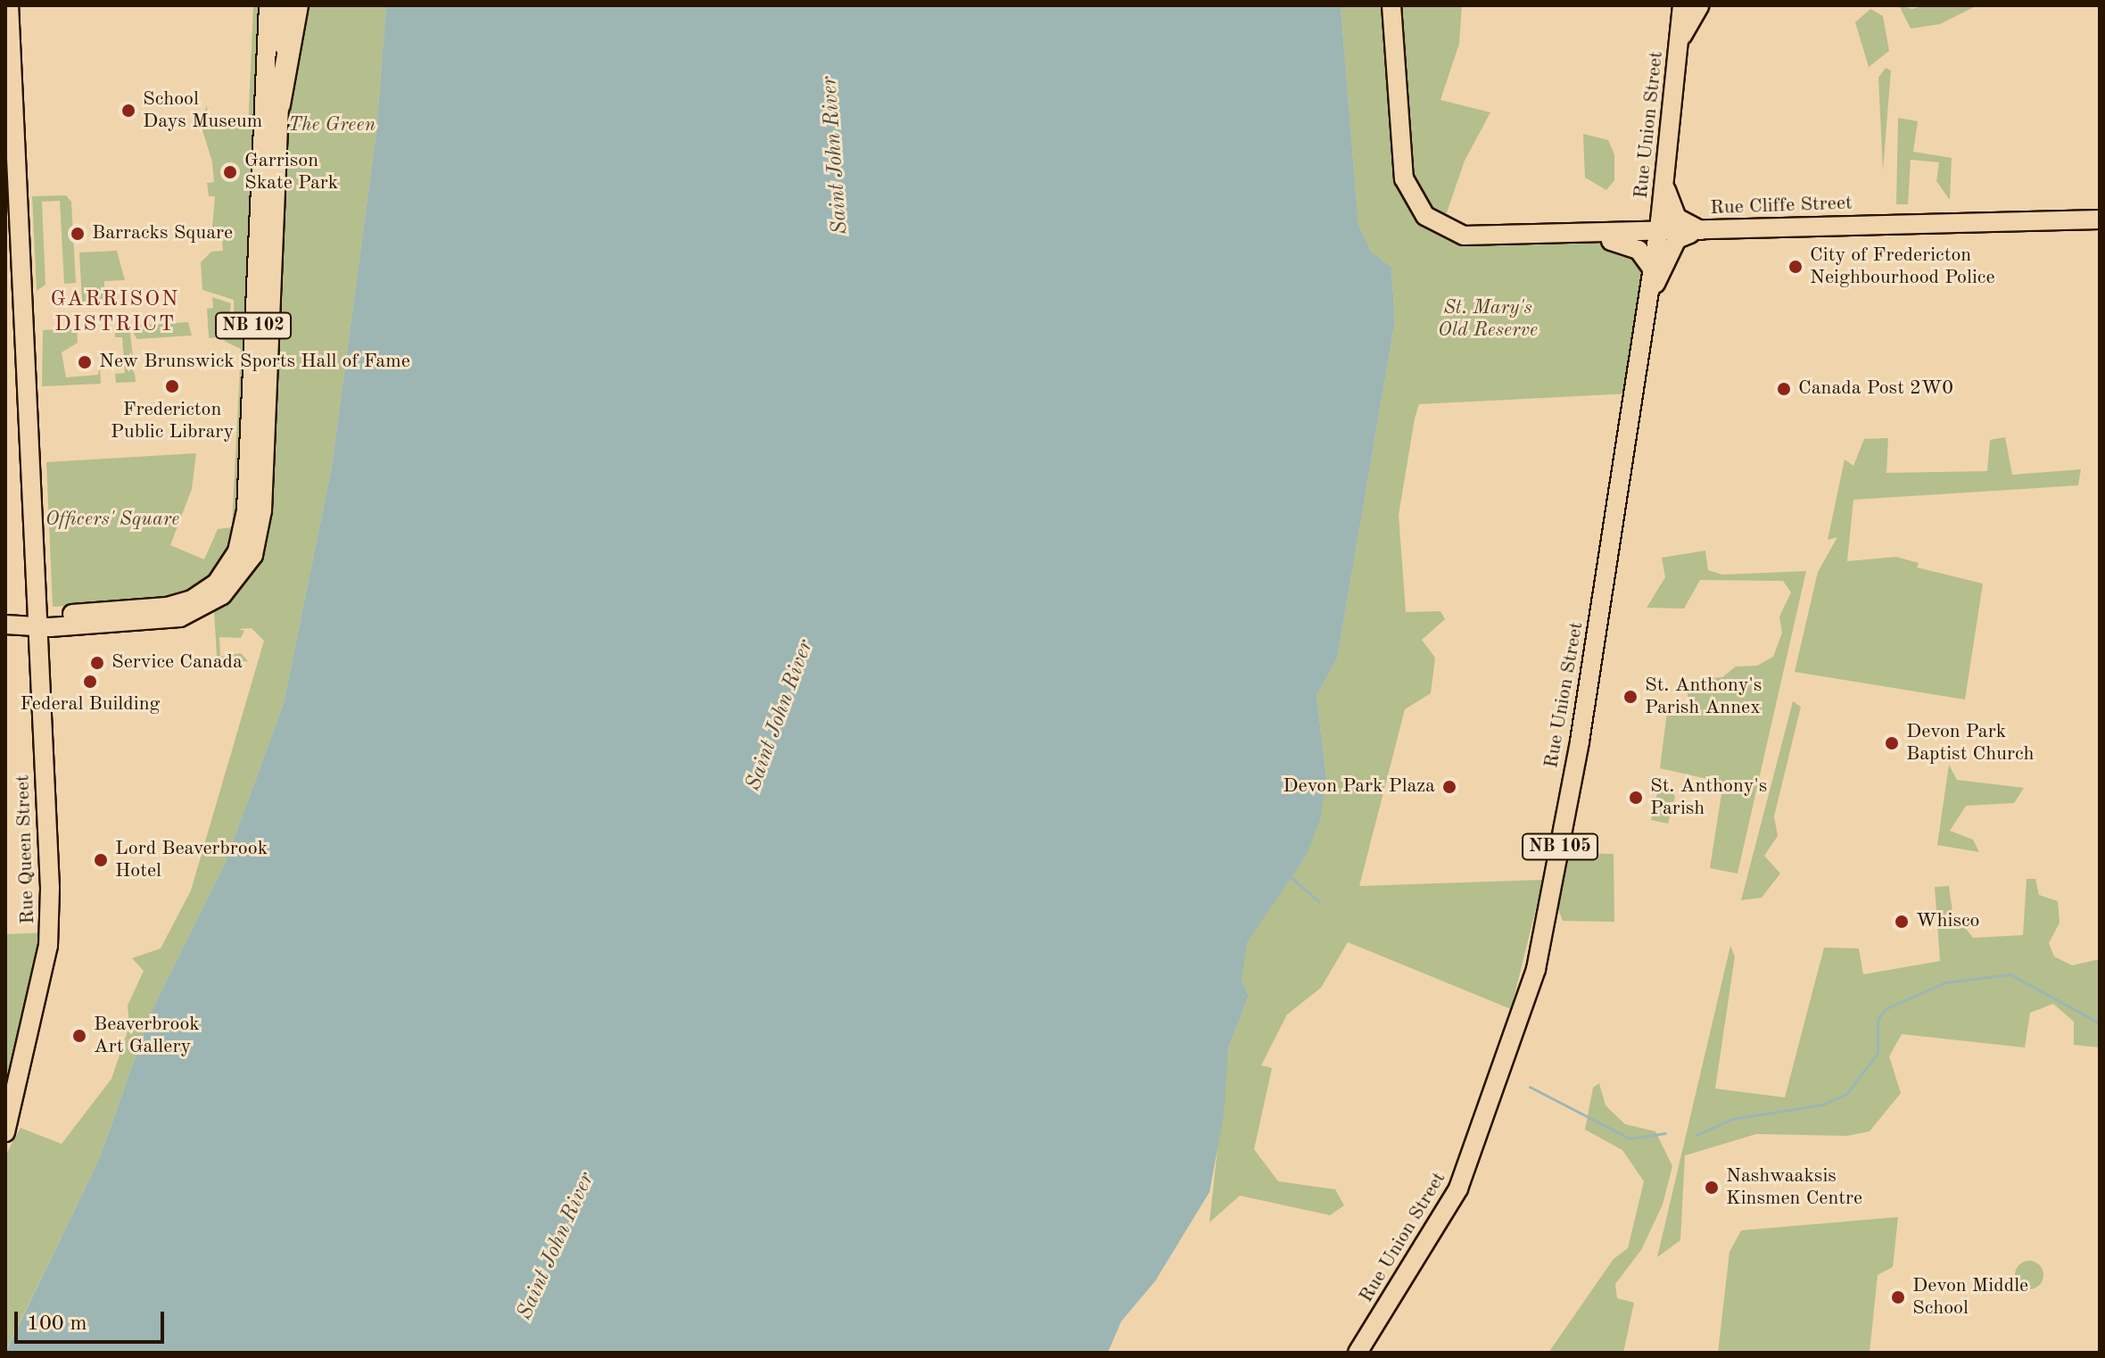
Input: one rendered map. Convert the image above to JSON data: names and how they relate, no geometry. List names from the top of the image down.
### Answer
{
  "streets": {
    "main road": [
      "Rue Union Street",
      "Rue Cliffe Street",
      "NB 102",
      "NB 105",
      "Rue Queen Street"
    ]
  },
  "crossings": [
    ["Rue Union Street", "Rue Cliffe Street"],
    ["NB 102", "Rue Queen Street"]
  ],
  "districts": ["GARRISON DISTRICT"],
  "water": ["Saint John River"],
  "parks": ["The Green", "St. Mary's Old Reserve", "Officers' Square"],
  "places": [
    "School Days Museum",
    "Garrison Skate Park",
    "Barracks Square",
    "City of Fredericton Neighbourhood Police",
    "New Brunswick Sports Hall of Fame",
    "Fredericton Public Library",
    "Canada Post 2W0",
    "Service Canada",
    "Federal Building",
    "St. Anthony's Parish Annex",
    "Devon Park Baptist Church",
    "Devon Park Plaza",
    "St. Anthony's Parish",
    "Lord Beaverbrook Hotel",
    "Whisco",
    "Beaverbrook Art Gallery",
    "Nashwaaksis Kinsmen Centre",
    "Devon Middle School"
  ],
  "scale_bar": "100 m"
}
